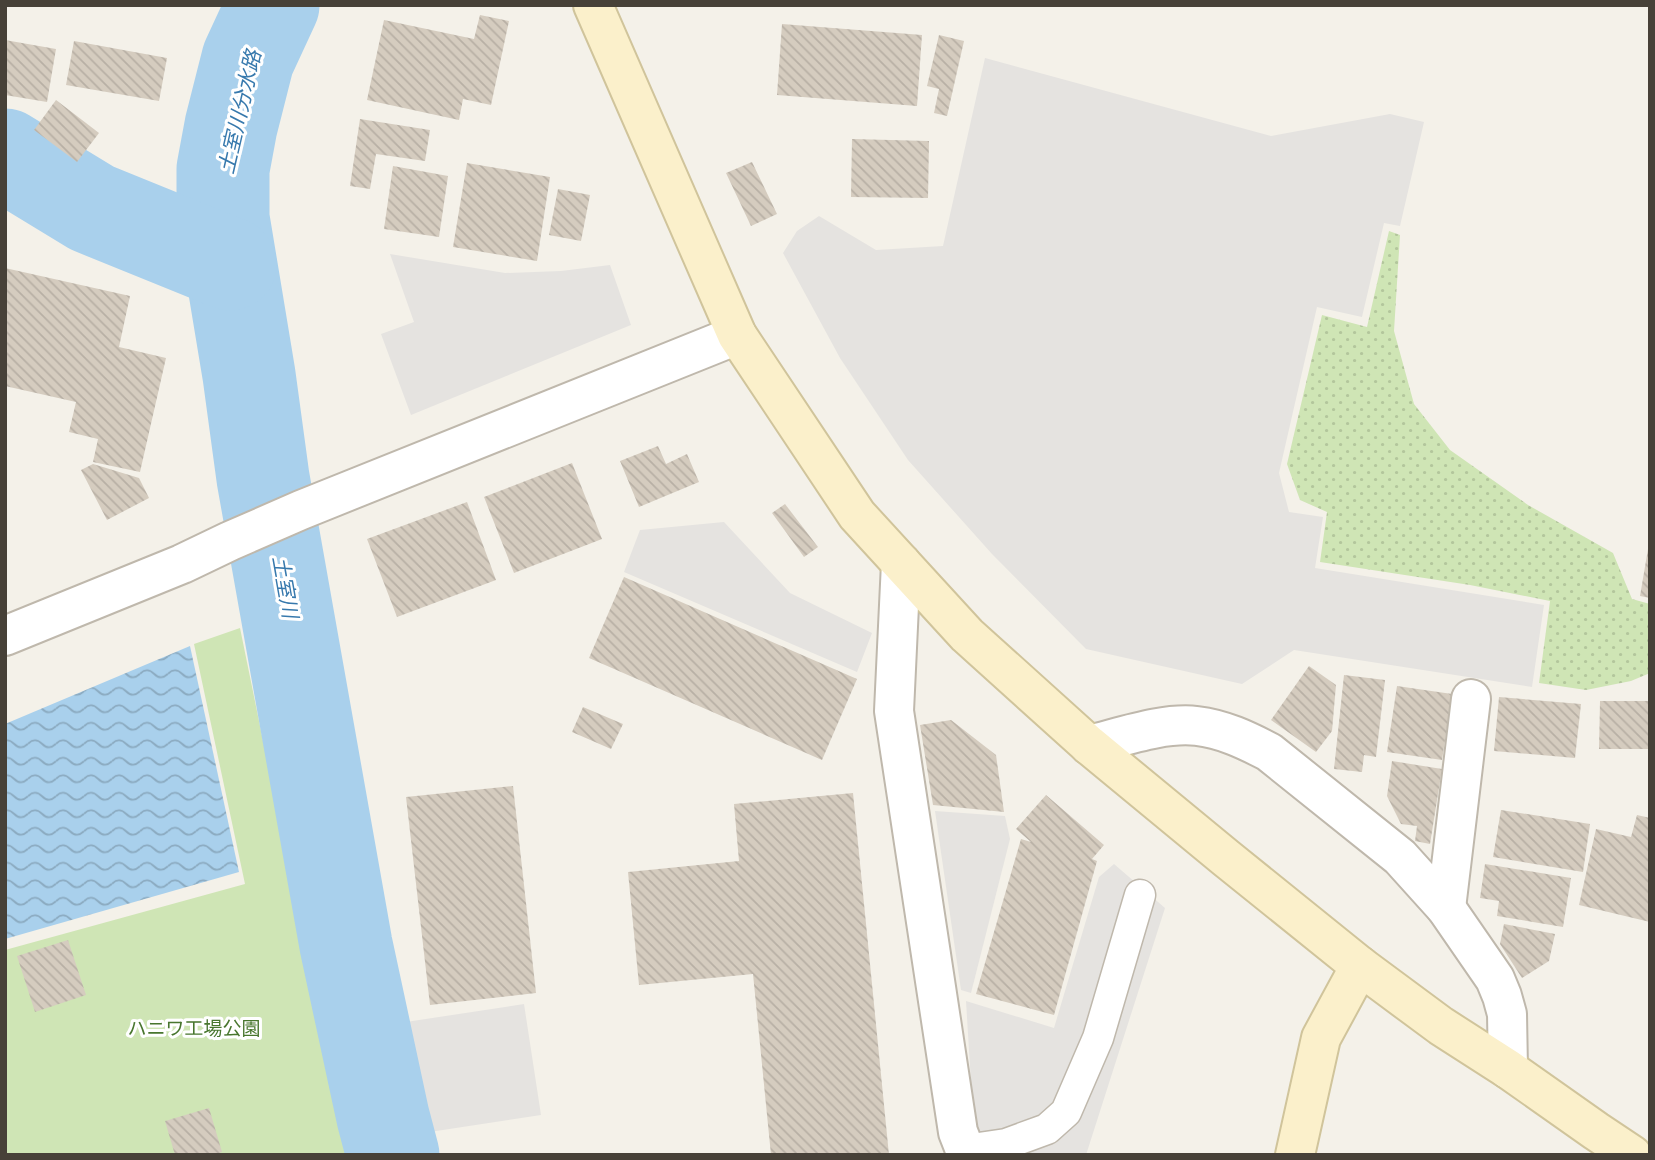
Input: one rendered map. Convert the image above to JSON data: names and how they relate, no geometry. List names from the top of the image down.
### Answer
{
  "water": ["土室川分水路", "土室川"],
  "parks": ["ハニワ工場公園"]
}
